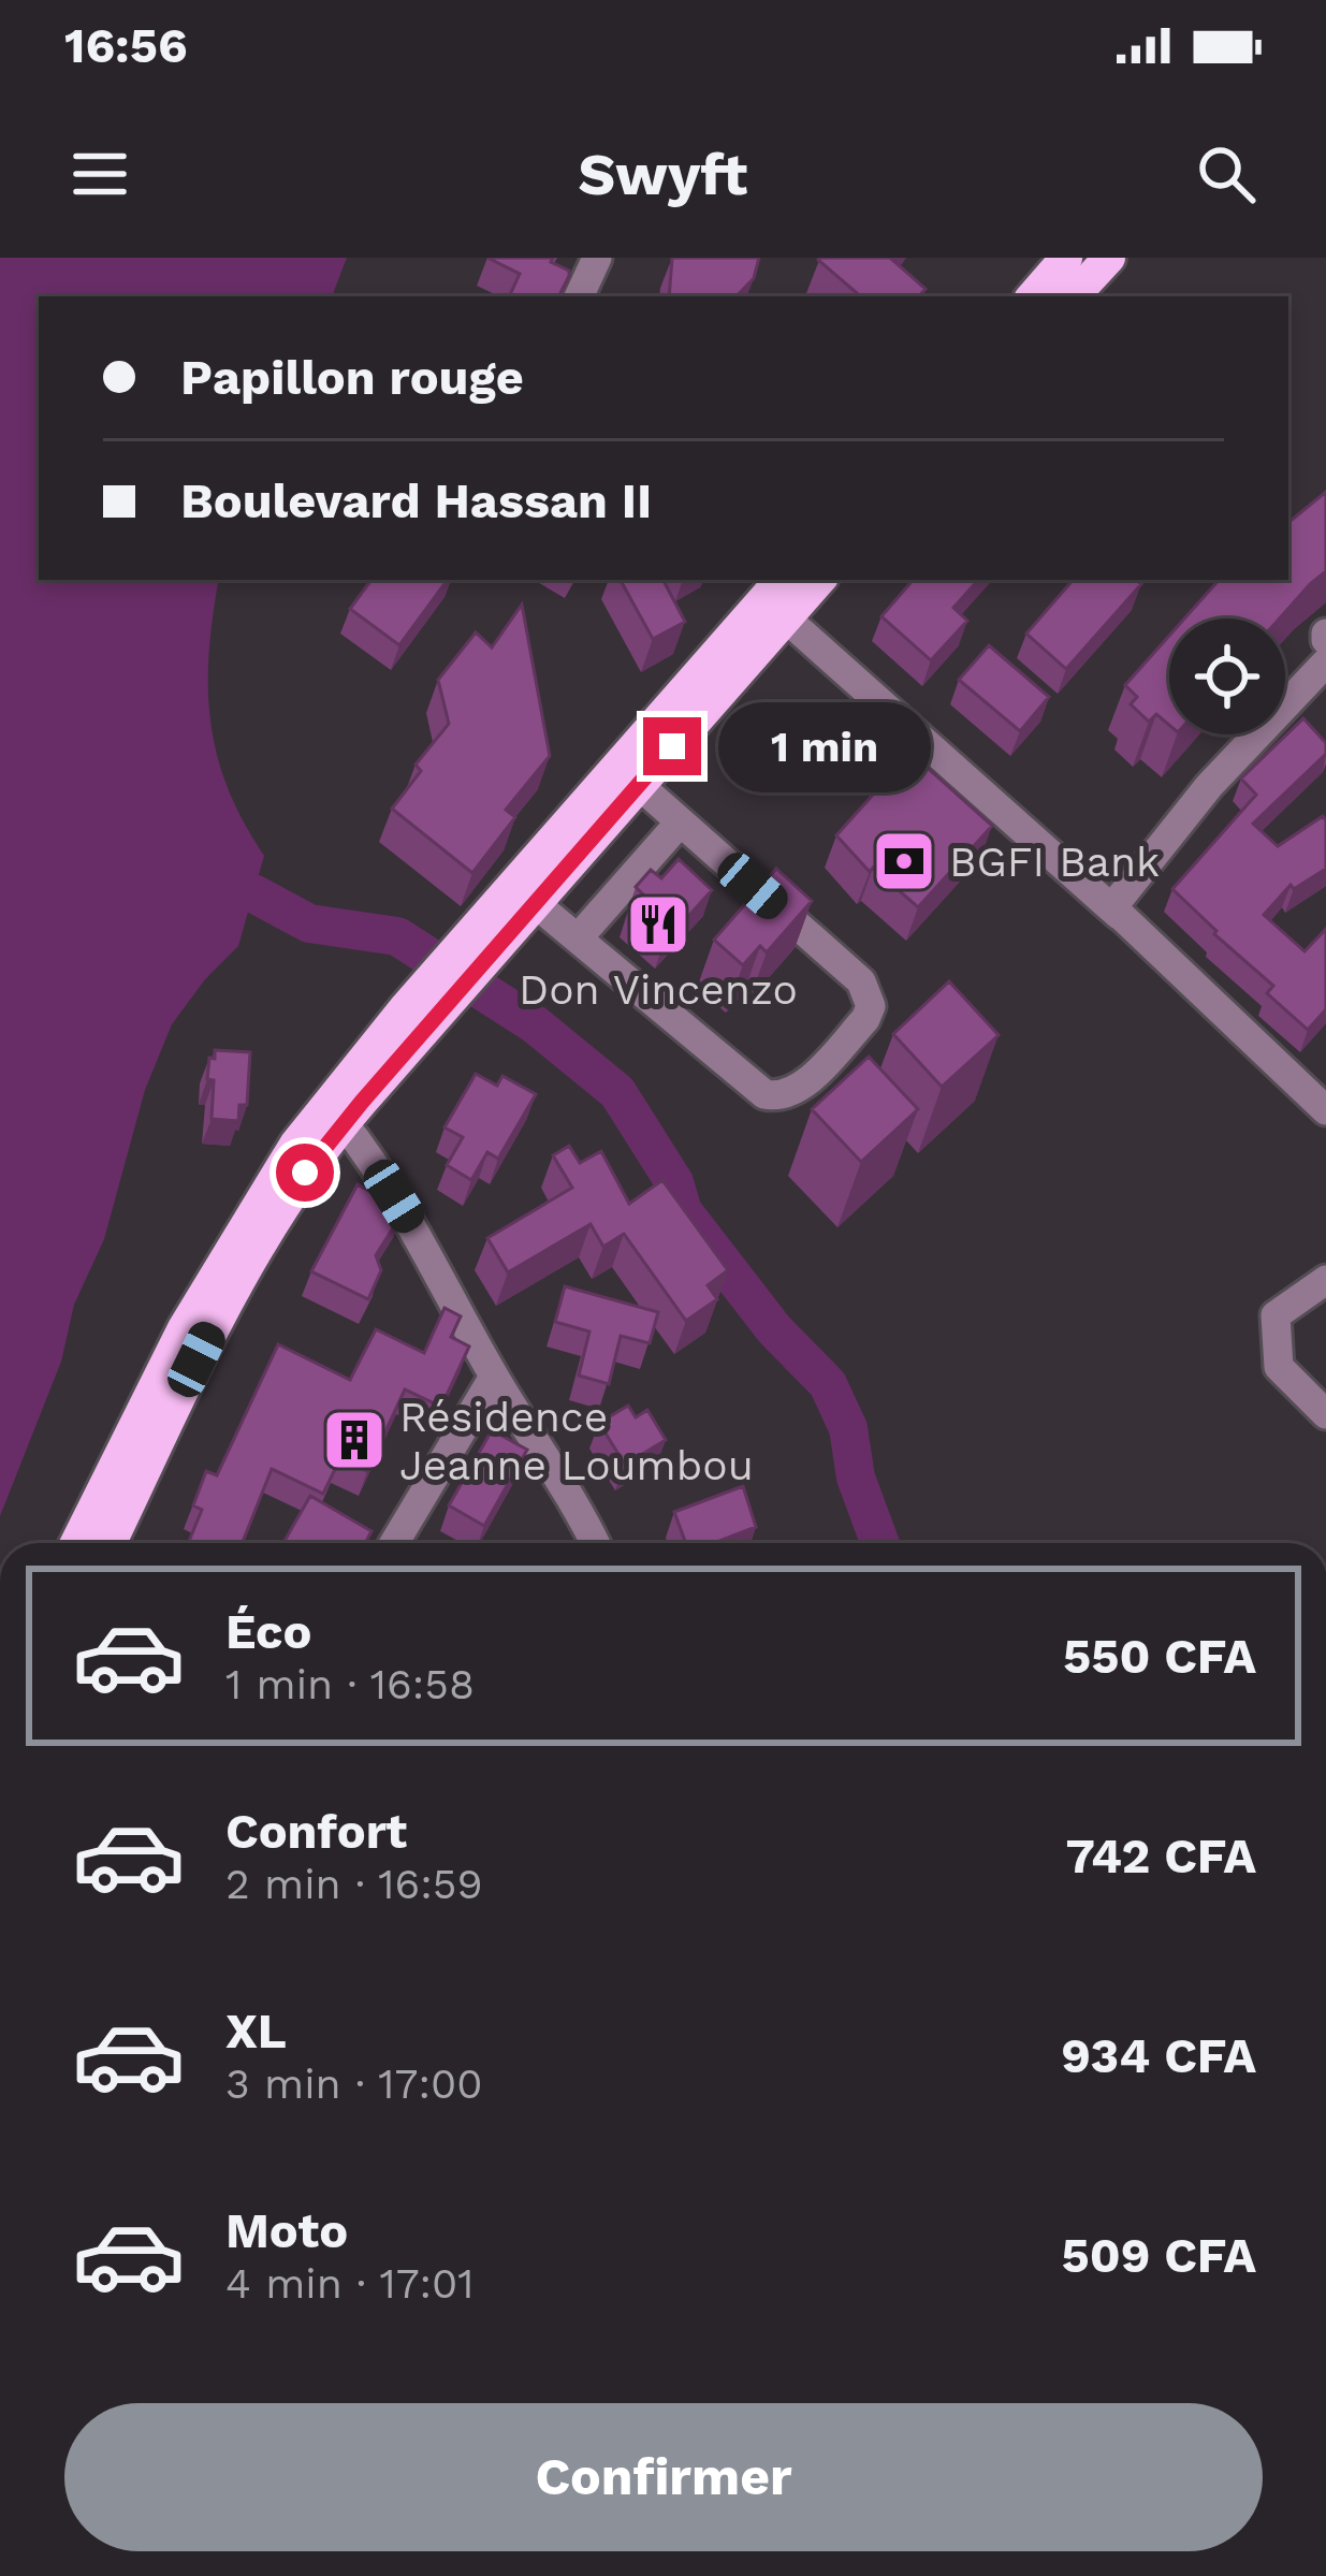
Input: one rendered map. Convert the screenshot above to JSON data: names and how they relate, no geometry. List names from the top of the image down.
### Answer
{
  "places": {
    "bank": ["BGFI Bank"],
    "restaurant": ["Don Vincenzo"],
    "building": ["Résidence Jeanne Loumbou"]
  },
  "page": {
    "status": "16:56",
    "header": "Swyft",
    "banner": ["Papillon rouge", "Boulevard Hassan II"],
    "bubble": "1 min",
    "list": [
      {
        "name": "Éco",
        "note": "1 min · 16:58",
        "value": "550 CFA"
      },
      {
        "name": "Confort",
        "note": "2 min · 16:59",
        "value": "742 CFA"
      },
      {
        "name": "XL",
        "note": "3 min · 17:00",
        "value": "934 CFA"
      },
      {
        "name": "Moto",
        "note": "4 min · 17:01",
        "value": "509 CFA"
      }
    ],
    "buttons": "Confirmer"
  }
}
